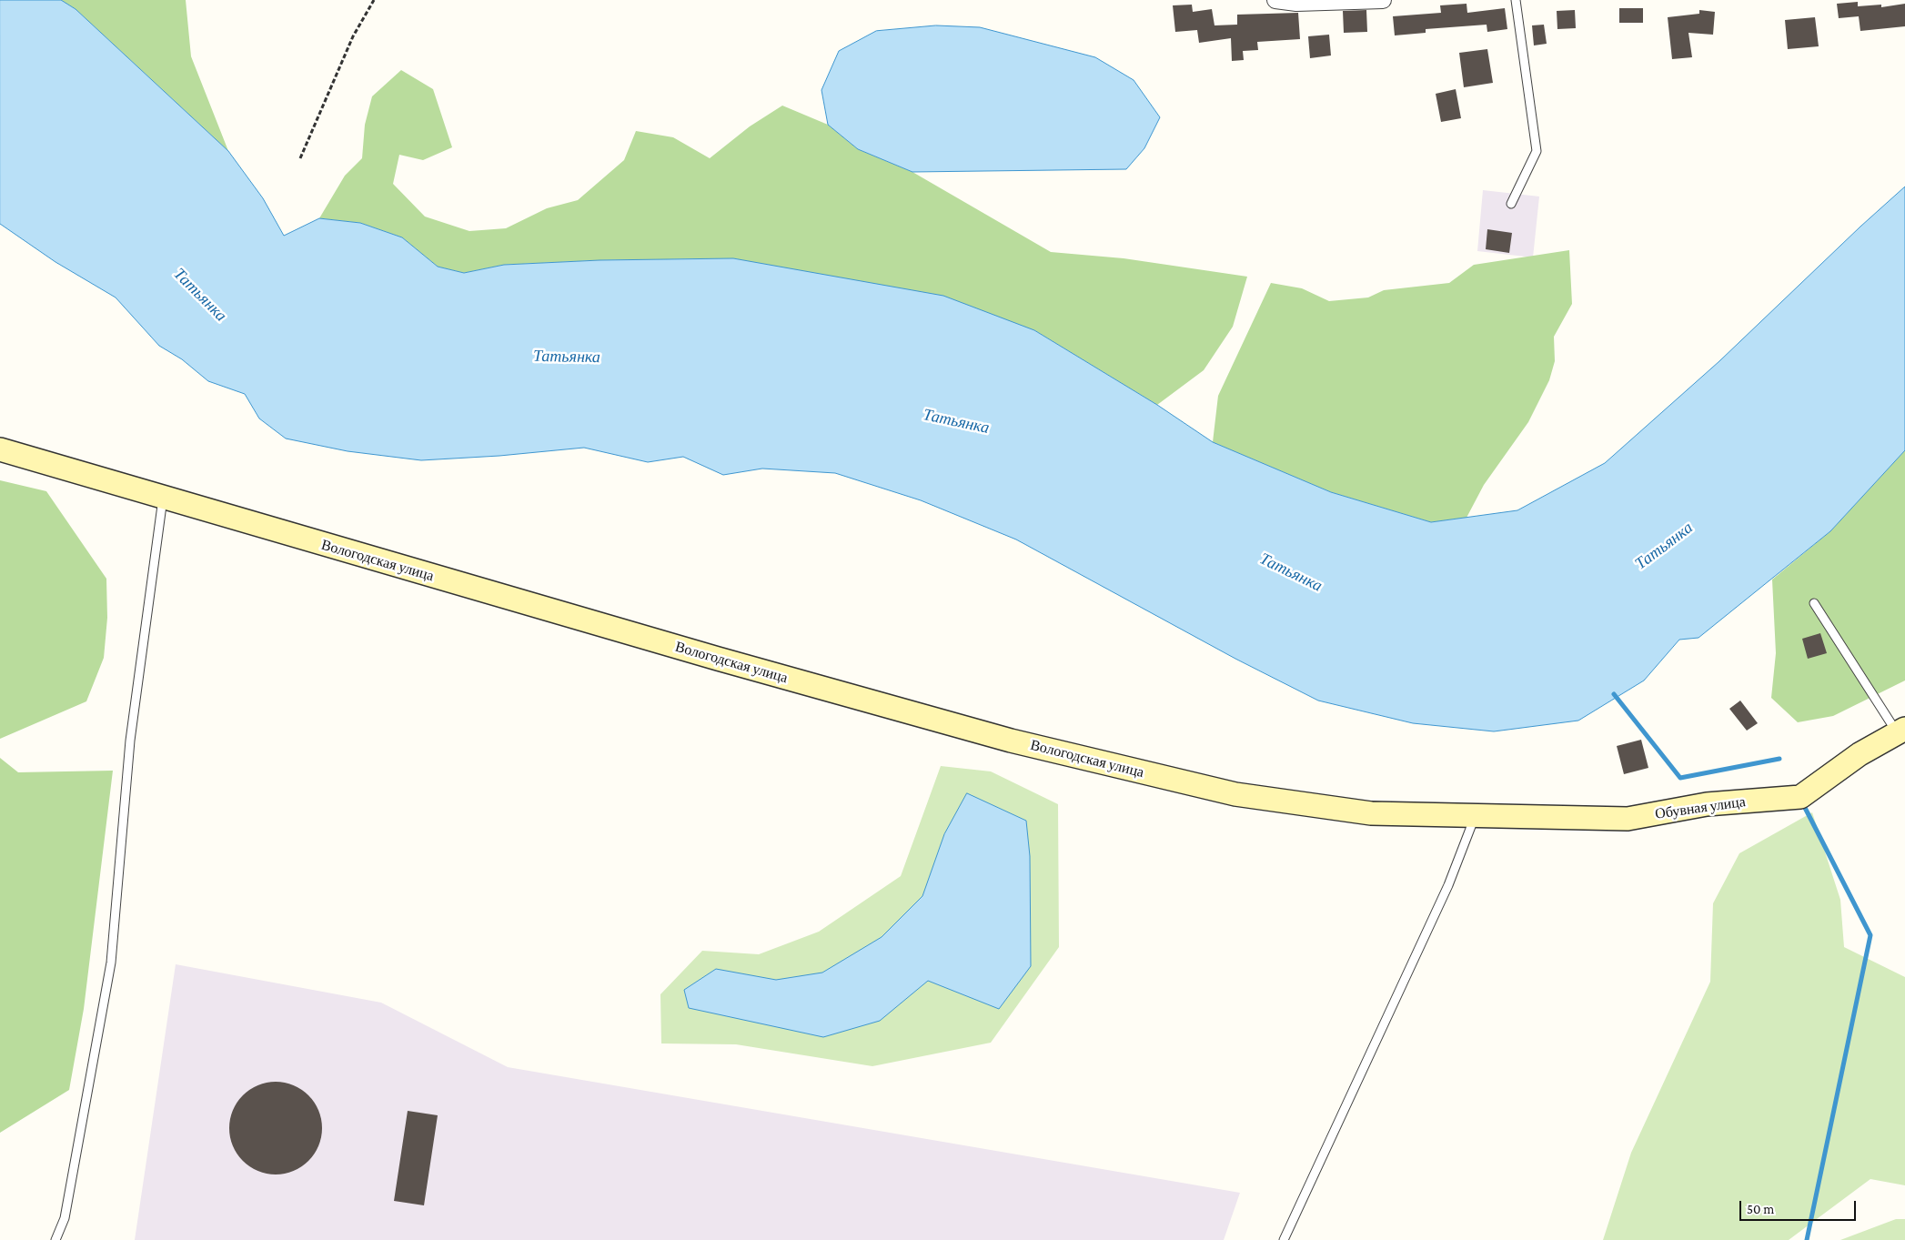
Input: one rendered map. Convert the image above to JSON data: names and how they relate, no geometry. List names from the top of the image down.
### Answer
{
  "streets": {
    "main road": ["Вологодская улица", "Обувная улица"]
  },
  "crossings": [
    ["Вологодская улица", "Обувная улица"]
  ],
  "water": ["Татьянка"],
  "scale_bar": "50 m"
}
